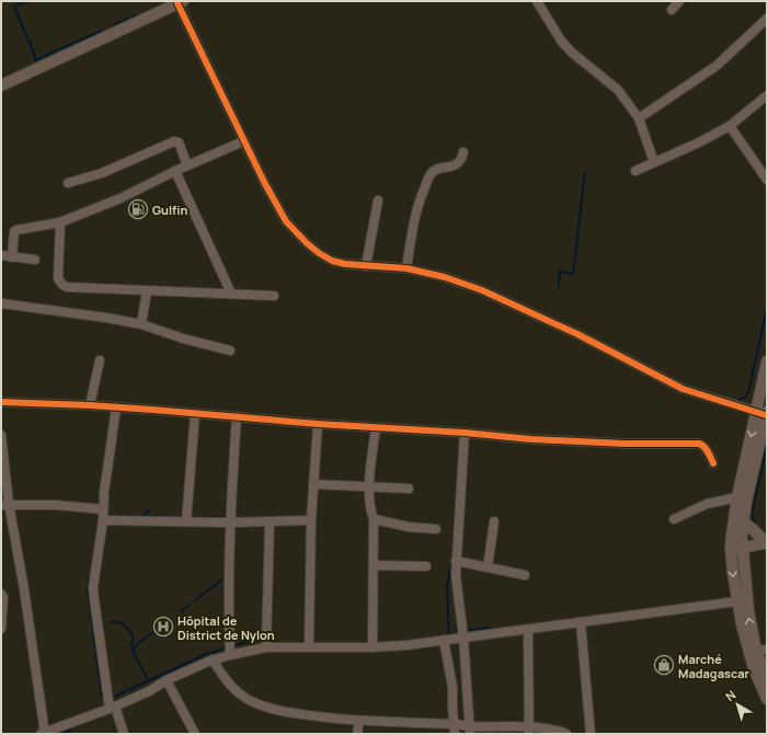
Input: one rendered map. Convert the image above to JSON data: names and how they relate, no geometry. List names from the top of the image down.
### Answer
{
  "places": {
    "fuel station": ["Gulfin"],
    "hospital": ["Hôpital de District de Nylon"],
    "shop": ["Marché Madagascar"]
  },
  "north": "top left"
}
